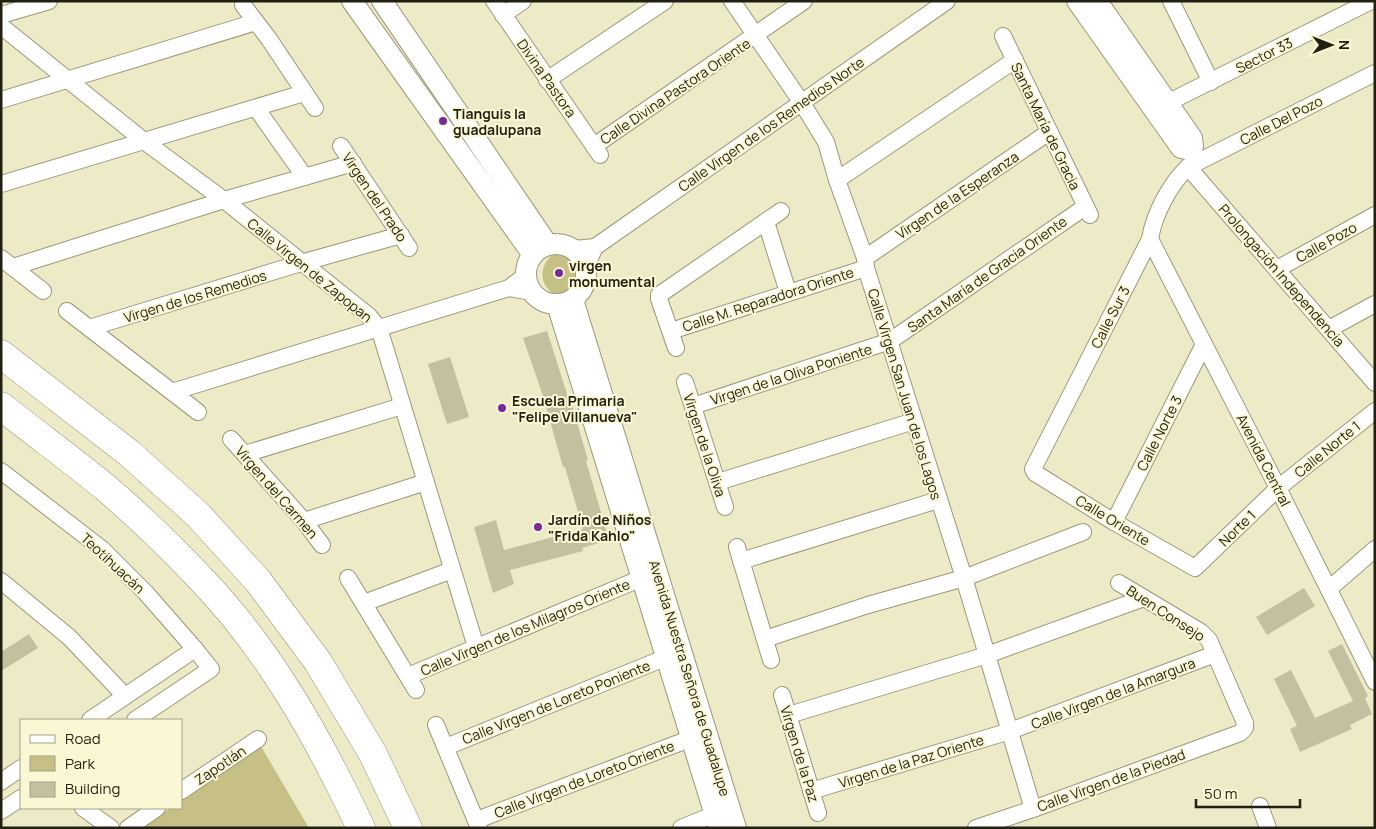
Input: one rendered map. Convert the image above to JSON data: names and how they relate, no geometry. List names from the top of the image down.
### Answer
{
  "streets": {
    "street": [
      "Sector 33",
      "Divina Pastora",
      "Calle Divina Pastora Oriente",
      "Calle Del Pozo",
      "Calle Virgen de los Remedios Norte",
      "Santa María de Gracia",
      "Virgen de la Esperanza",
      "Virgen del Prado",
      "Calle Pozo",
      "Calle Virgen de Zapopan",
      "Santa María de Gracia Oriente",
      "Prolongación Independencia",
      "Virgen de los Remedios",
      "Calle M. Reparadora Oriente",
      "Calle Sur 3",
      "Virgen de la Oliva Poniente",
      "Calle Virgen San Juan de los Lagos",
      "Calle Norte 3",
      "Virgen de la Oliva",
      "Calle Norte 1",
      "Avenida Central",
      "Virgen del Carmen",
      "Calle Oriente",
      "Norte 1",
      "Teotihuacán",
      "Buen Consejo",
      "Calle Virgen de los Milagros Oriente",
      "Avenida Nuestra Señora de Guadalupe",
      "Calle Virgen de la Amargura",
      "Calle Virgen de Loreto Poniente",
      "Virgen de la Paz",
      "Virgen de la Paz Oriente",
      "Zapotlán",
      "Calle Virgen de Loreto Oriente",
      "Calle Virgen de la Piedad"
    ]
  },
  "crossings": [
    ["Divina Pastora", "Calle Divina Pastora Oriente"],
    ["Calle Divina Pastora Oriente", "Calle Virgen San Juan de los Lagos"],
    ["Calle Del Pozo", "Prolongación Independencia"],
    ["Calle Del Pozo", "Calle Sur 3"],
    ["Calle Virgen de los Remedios Norte", "Calle Virgen San Juan de los Lagos"],
    ["Calle Virgen de los Remedios Norte", "Avenida Nuestra Señora de Guadalupe"],
    ["Santa María de Gracia", "Virgen de la Esperanza"],
    ["Santa María de Gracia", "Santa María de Gracia Oriente"],
    ["Virgen de la Esperanza", "Calle M. Reparadora Oriente"],
    ["Virgen de la Esperanza", "Calle Virgen San Juan de los Lagos"],
    ["Virgen del Prado", "Virgen de los Remedios"],
    ["Calle Pozo", "Prolongación Independencia"],
    ["Calle Virgen de Zapopan", "Virgen de los Remedios"],
    ["Calle Virgen de Zapopan", "Calle Virgen de los Milagros Oriente"],
    ["Santa María de Gracia Oriente", "Virgen de la Oliva Poniente"],
    ["Santa María de Gracia Oriente", "Calle Virgen San Juan de los Lagos"],
    ["Prolongación Independencia", "Calle Sur 3"],
    ["Calle M. Reparadora Oriente", "Calle Virgen San Juan de los Lagos"],
    ["Calle Sur 3", "Avenida Central"],
    ["Calle Sur 3", "Calle Oriente"],
    ["Virgen de la Oliva Poniente", "Calle Virgen San Juan de los Lagos"],
    ["Virgen de la Oliva Poniente", "Virgen de la Oliva"],
    ["Calle Virgen San Juan de los Lagos", "Calle Virgen de la Amargura"],
    ["Calle Virgen San Juan de los Lagos", "Virgen de la Paz Oriente"],
    ["Calle Virgen San Juan de los Lagos", "Calle Virgen de la Piedad"],
    ["Calle Norte 3", "Avenida Central"],
    ["Calle Norte 3", "Calle Oriente"],
    ["Calle Norte 1", "Avenida Central"],
    ["Calle Norte 1", "Norte 1"],
    ["Avenida Central", "Norte 1"],
    ["Calle Oriente", "Norte 1"],
    ["Buen Consejo", "Calle Virgen de la Amargura"],
    ["Buen Consejo", "Calle Virgen de la Piedad"],
    ["Calle Virgen de los Milagros Oriente", "Avenida Nuestra Señora de Guadalupe"],
    ["Avenida Nuestra Señora de Guadalupe", "Calle Virgen de Loreto Poniente"],
    ["Avenida Nuestra Señora de Guadalupe", "Calle Virgen de Loreto Oriente"],
    ["Calle Virgen de la Amargura", "Virgen de la Paz Oriente"],
    ["Virgen de la Paz", "Virgen de la Paz Oriente"]
  ],
  "places": [
    "Tianguis la guadalupana",
    "virgen monumental",
    "Escuela Primaria \"Felipe Villanueva\"",
    "Jardín de Niños \"Frida Kahlo\""
  ],
  "legend": ["Road", "Park", "Building"],
  "scale_bar": "50 m",
  "north": "right"
}
